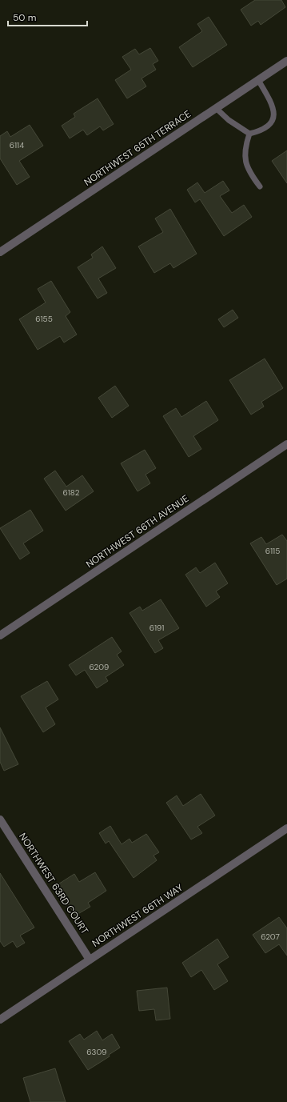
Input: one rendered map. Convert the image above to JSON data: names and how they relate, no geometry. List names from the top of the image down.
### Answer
{
  "streets": {
    "street": [
      "NORTHWEST 65TH TERRACE",
      "NORTHWEST 66TH AVENUE",
      "NORTHWEST 63RD COURT",
      "NORTHWEST 66TH WAY"
    ]
  },
  "crossings": [
    ["NORTHWEST 63RD COURT", "NORTHWEST 66TH WAY"]
  ],
  "house_numbers": [
    "6114",
    "6155",
    "6182",
    "6115",
    "6191",
    "6209",
    "6207",
    "6309"
  ],
  "scale_bar": "50 m"
}
